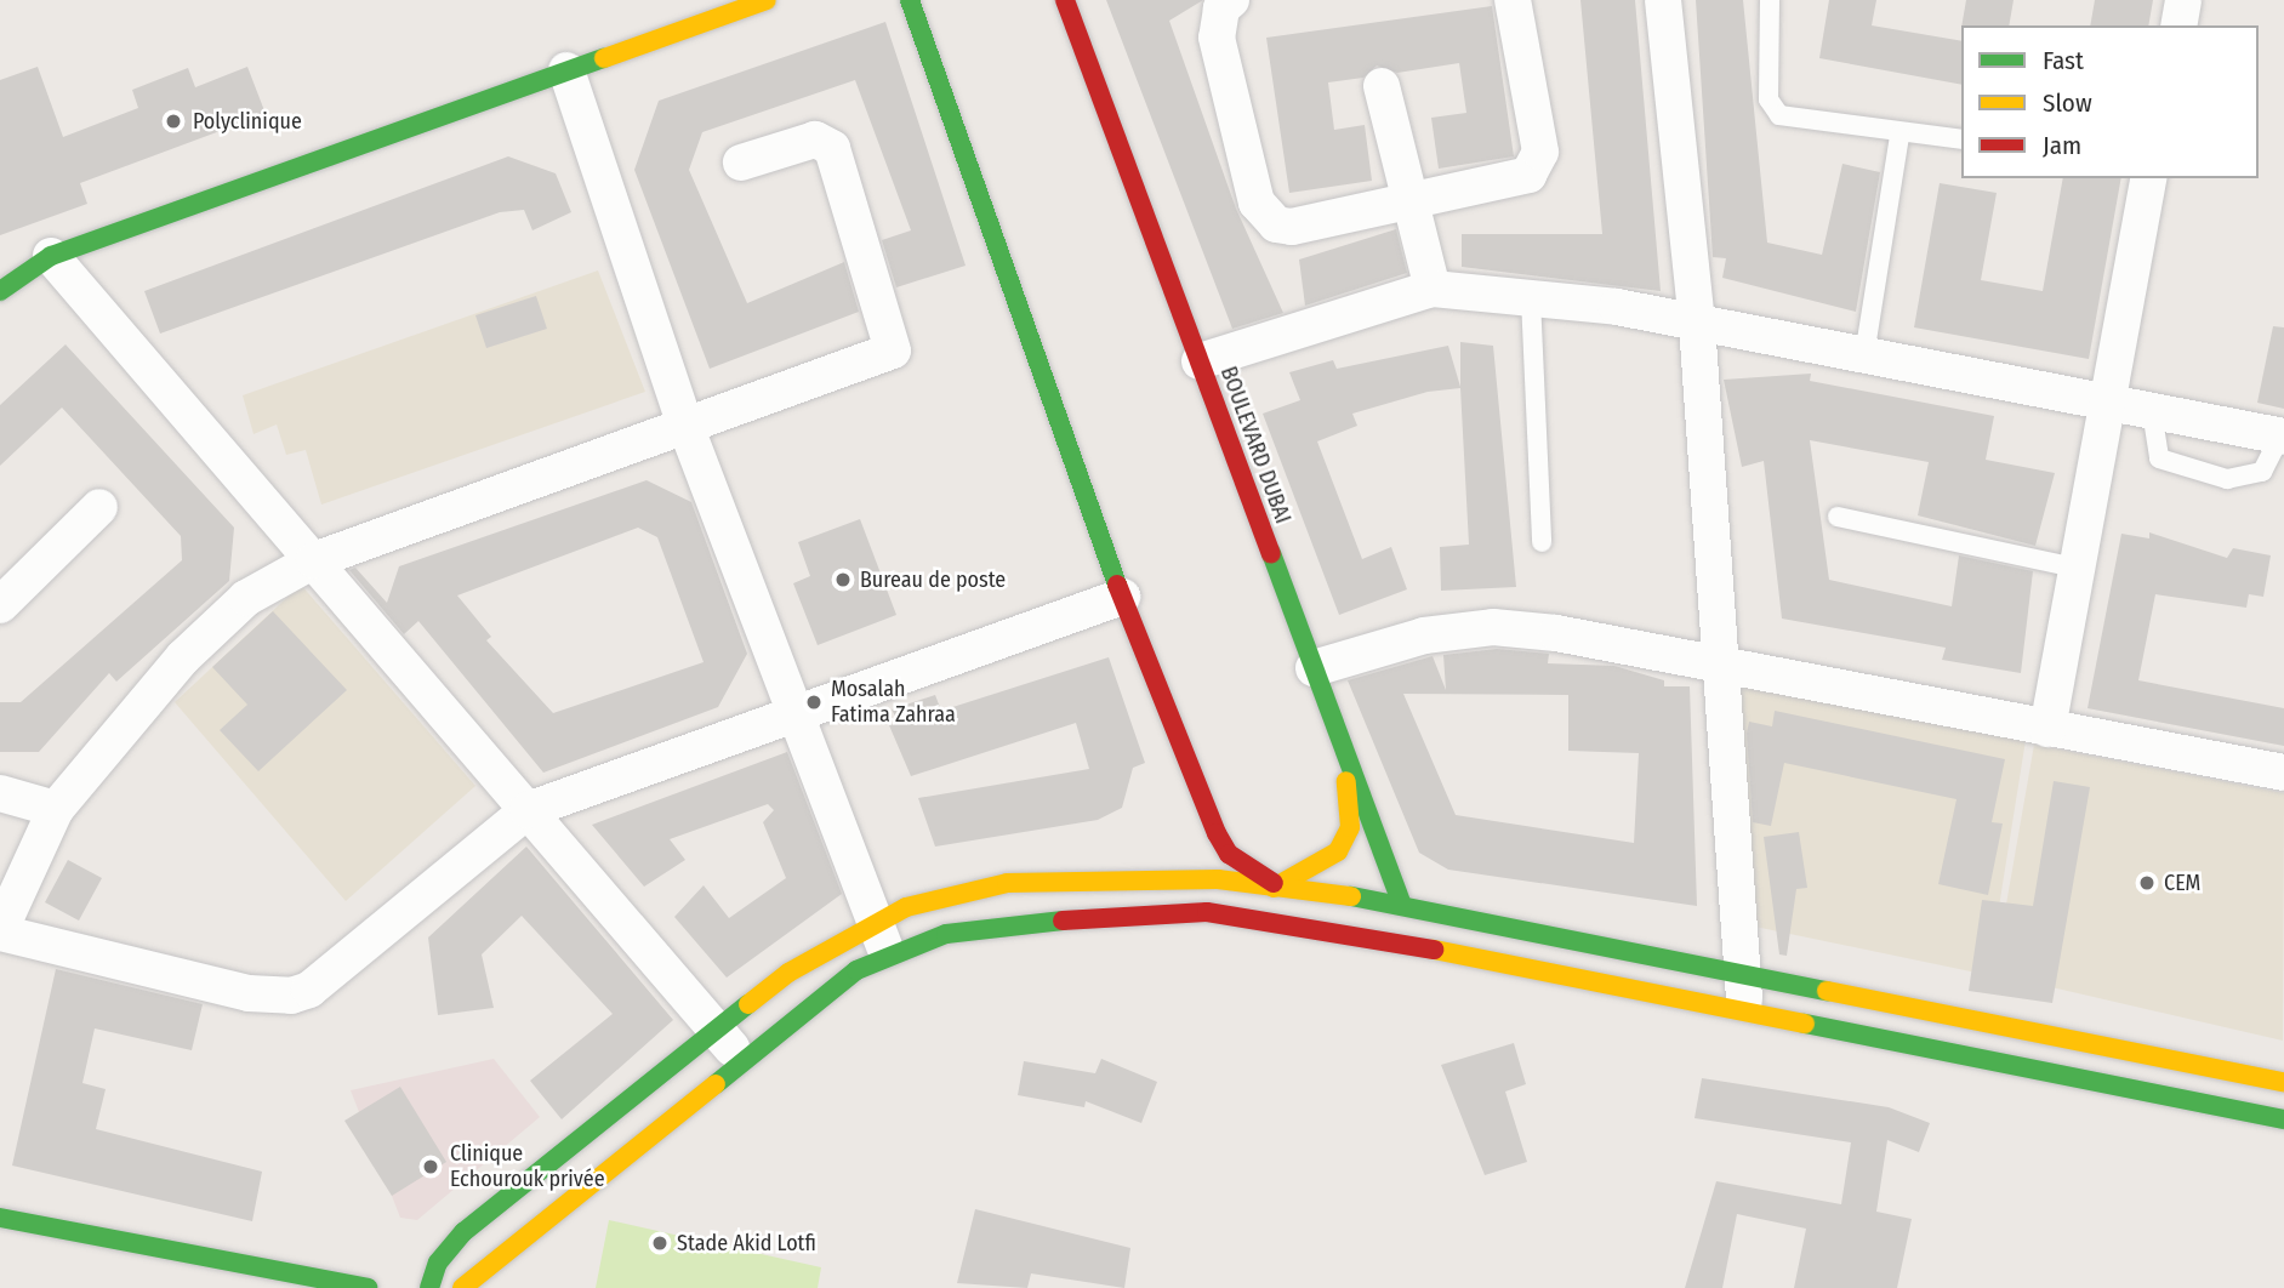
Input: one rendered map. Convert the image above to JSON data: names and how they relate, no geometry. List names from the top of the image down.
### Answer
{
  "streets": {
    "street": ["BOULEVARD DUBAI"]
  },
  "places": [
    "Polyclinique",
    "Bureau de poste",
    "Mosalah Fatima Zahraa",
    "CEM",
    "Clinique Echourouk privée",
    "Stade Akid Lotfi"
  ],
  "legend": ["Fast", "Slow", "Jam"]
}
